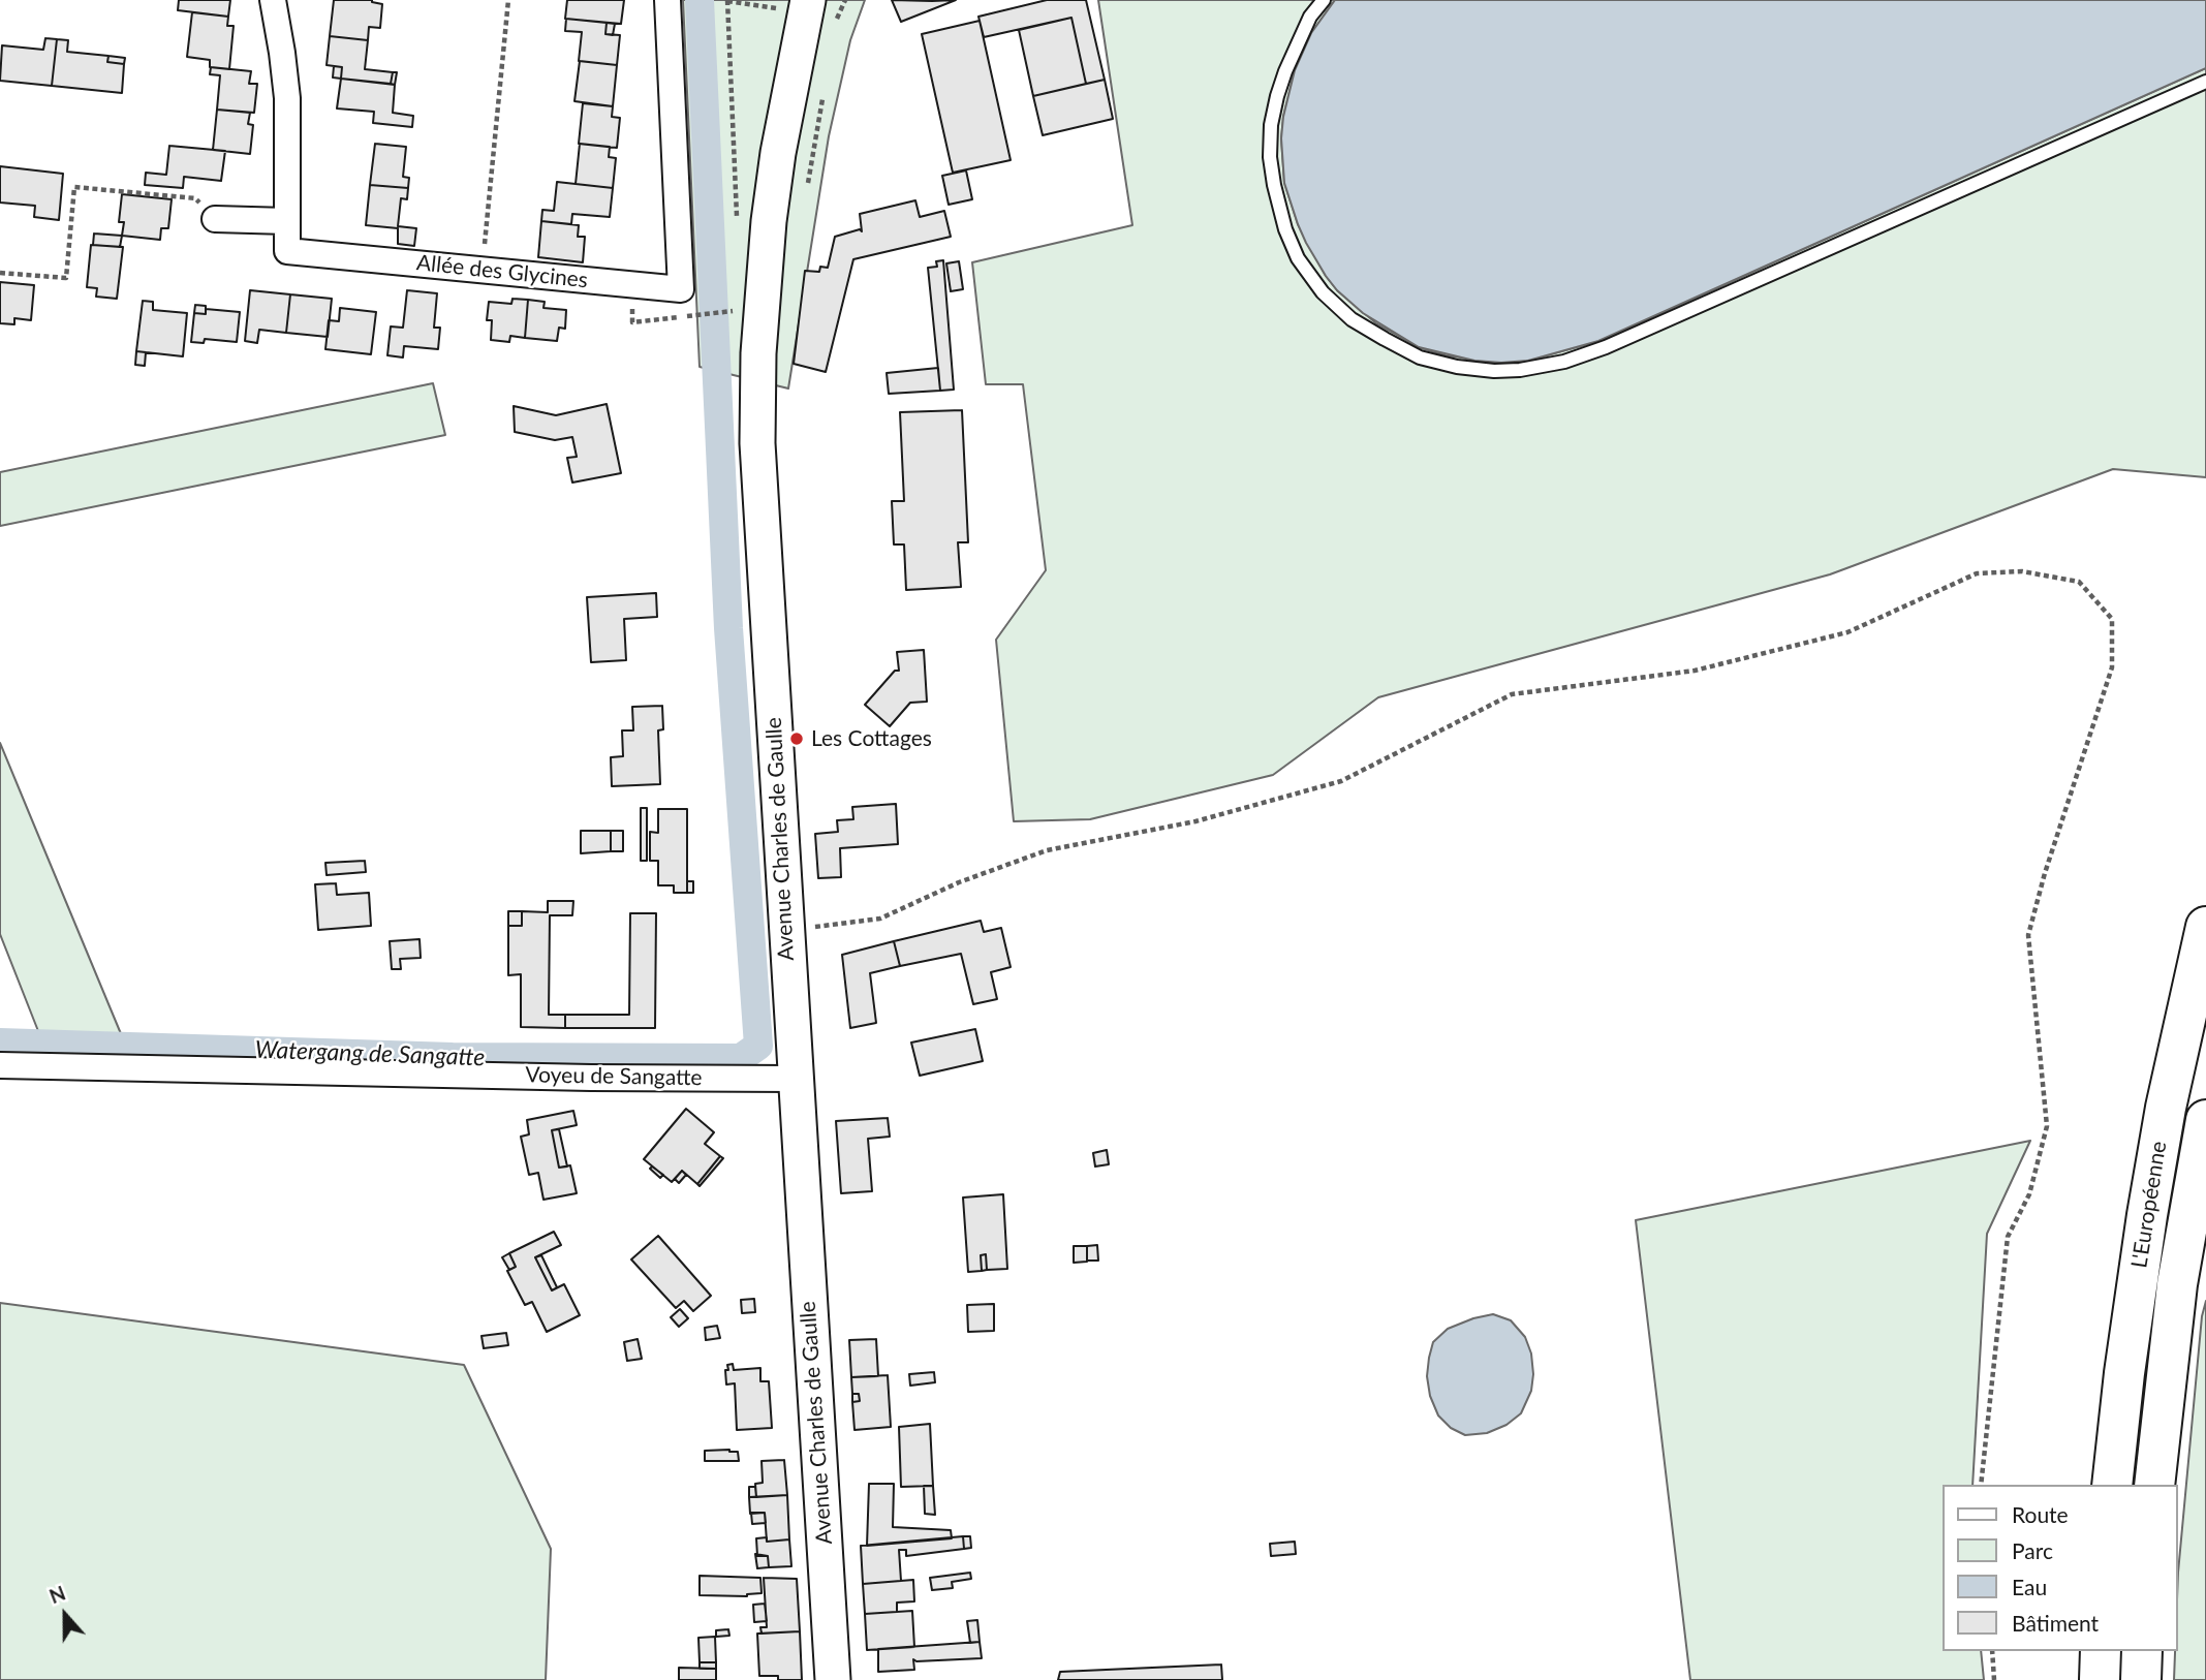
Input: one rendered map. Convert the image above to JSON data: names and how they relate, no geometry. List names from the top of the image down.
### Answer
{
  "streets": {
    "highway": ["L'Européenne"],
    "main road": ["Avenue Charles de Gaulle"],
    "street": ["Allée des Glycines", "Voyeu de Sangatte"]
  },
  "crossings": [
    ["Avenue Charles de Gaulle", "Voyeu de Sangatte"]
  ],
  "water": ["Watergang de Sangatte"],
  "places": ["Les Cottages"],
  "legend": [
    "Route",
    "Parc",
    "Eau",
    "Bâtiment"
  ],
  "north": "top"
}
